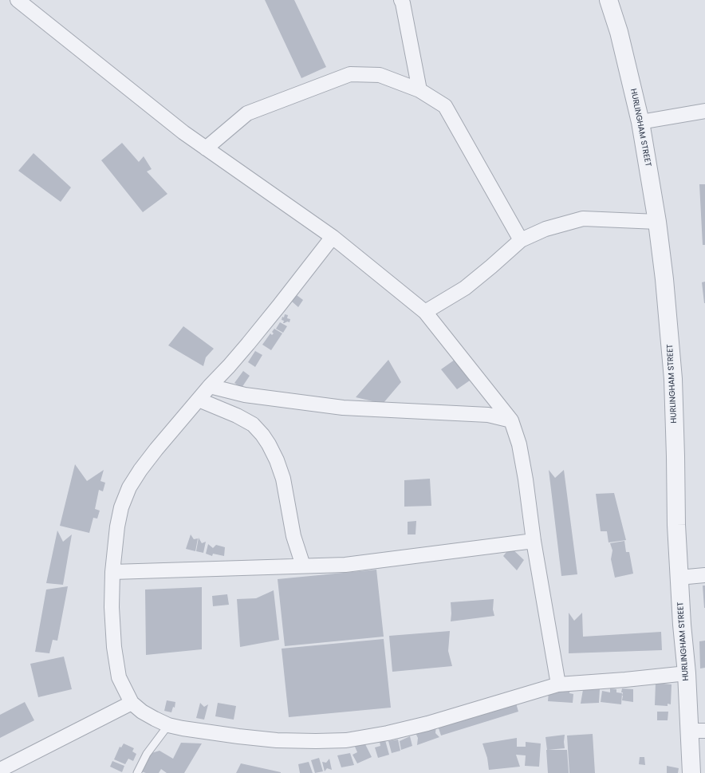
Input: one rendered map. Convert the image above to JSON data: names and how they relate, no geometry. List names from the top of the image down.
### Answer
{
  "streets": {
    "street": ["HURLINGHAM STREET"]
  }
}
